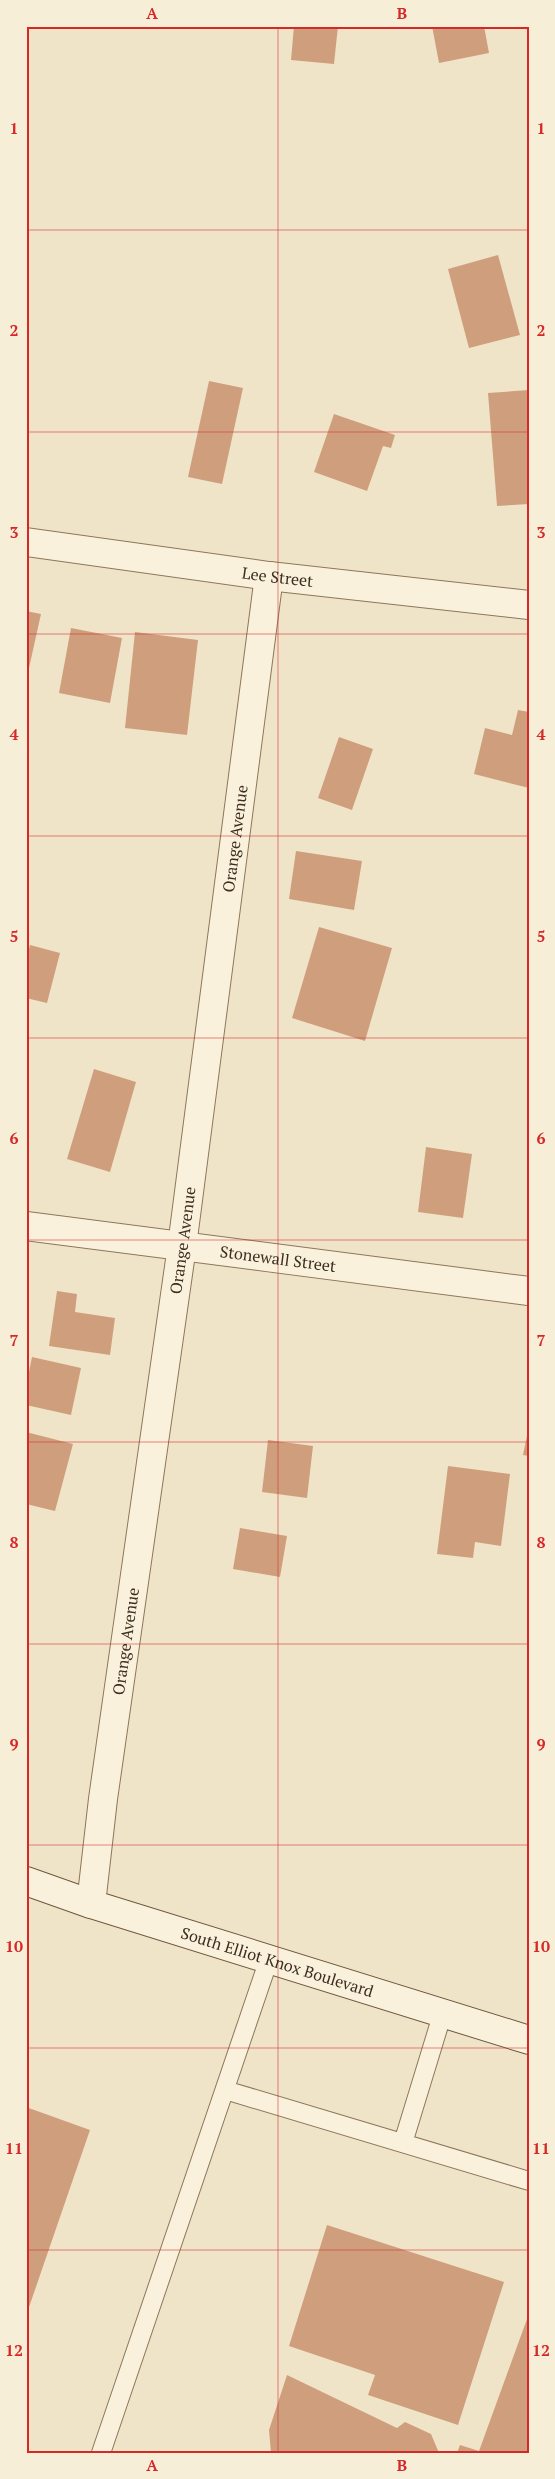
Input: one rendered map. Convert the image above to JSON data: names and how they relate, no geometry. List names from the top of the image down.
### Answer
{
  "streets": {
    "street": [
      "Lee Street",
      "Orange Avenue",
      "Stonewall Street",
      "South Elliot Knox Boulevard"
    ]
  },
  "crossings": [
    ["Lee Street", "Orange Avenue"],
    ["Orange Avenue", "Stonewall Street"],
    ["Orange Avenue", "South Elliot Knox Boulevard"]
  ],
  "grid": {
    "columns": ["A", "B"],
    "rows": [
      "1",
      "2",
      "3",
      "4",
      "5",
      "6",
      "7",
      "8",
      "9",
      "10",
      "11",
      "12"
    ]
  }
}
